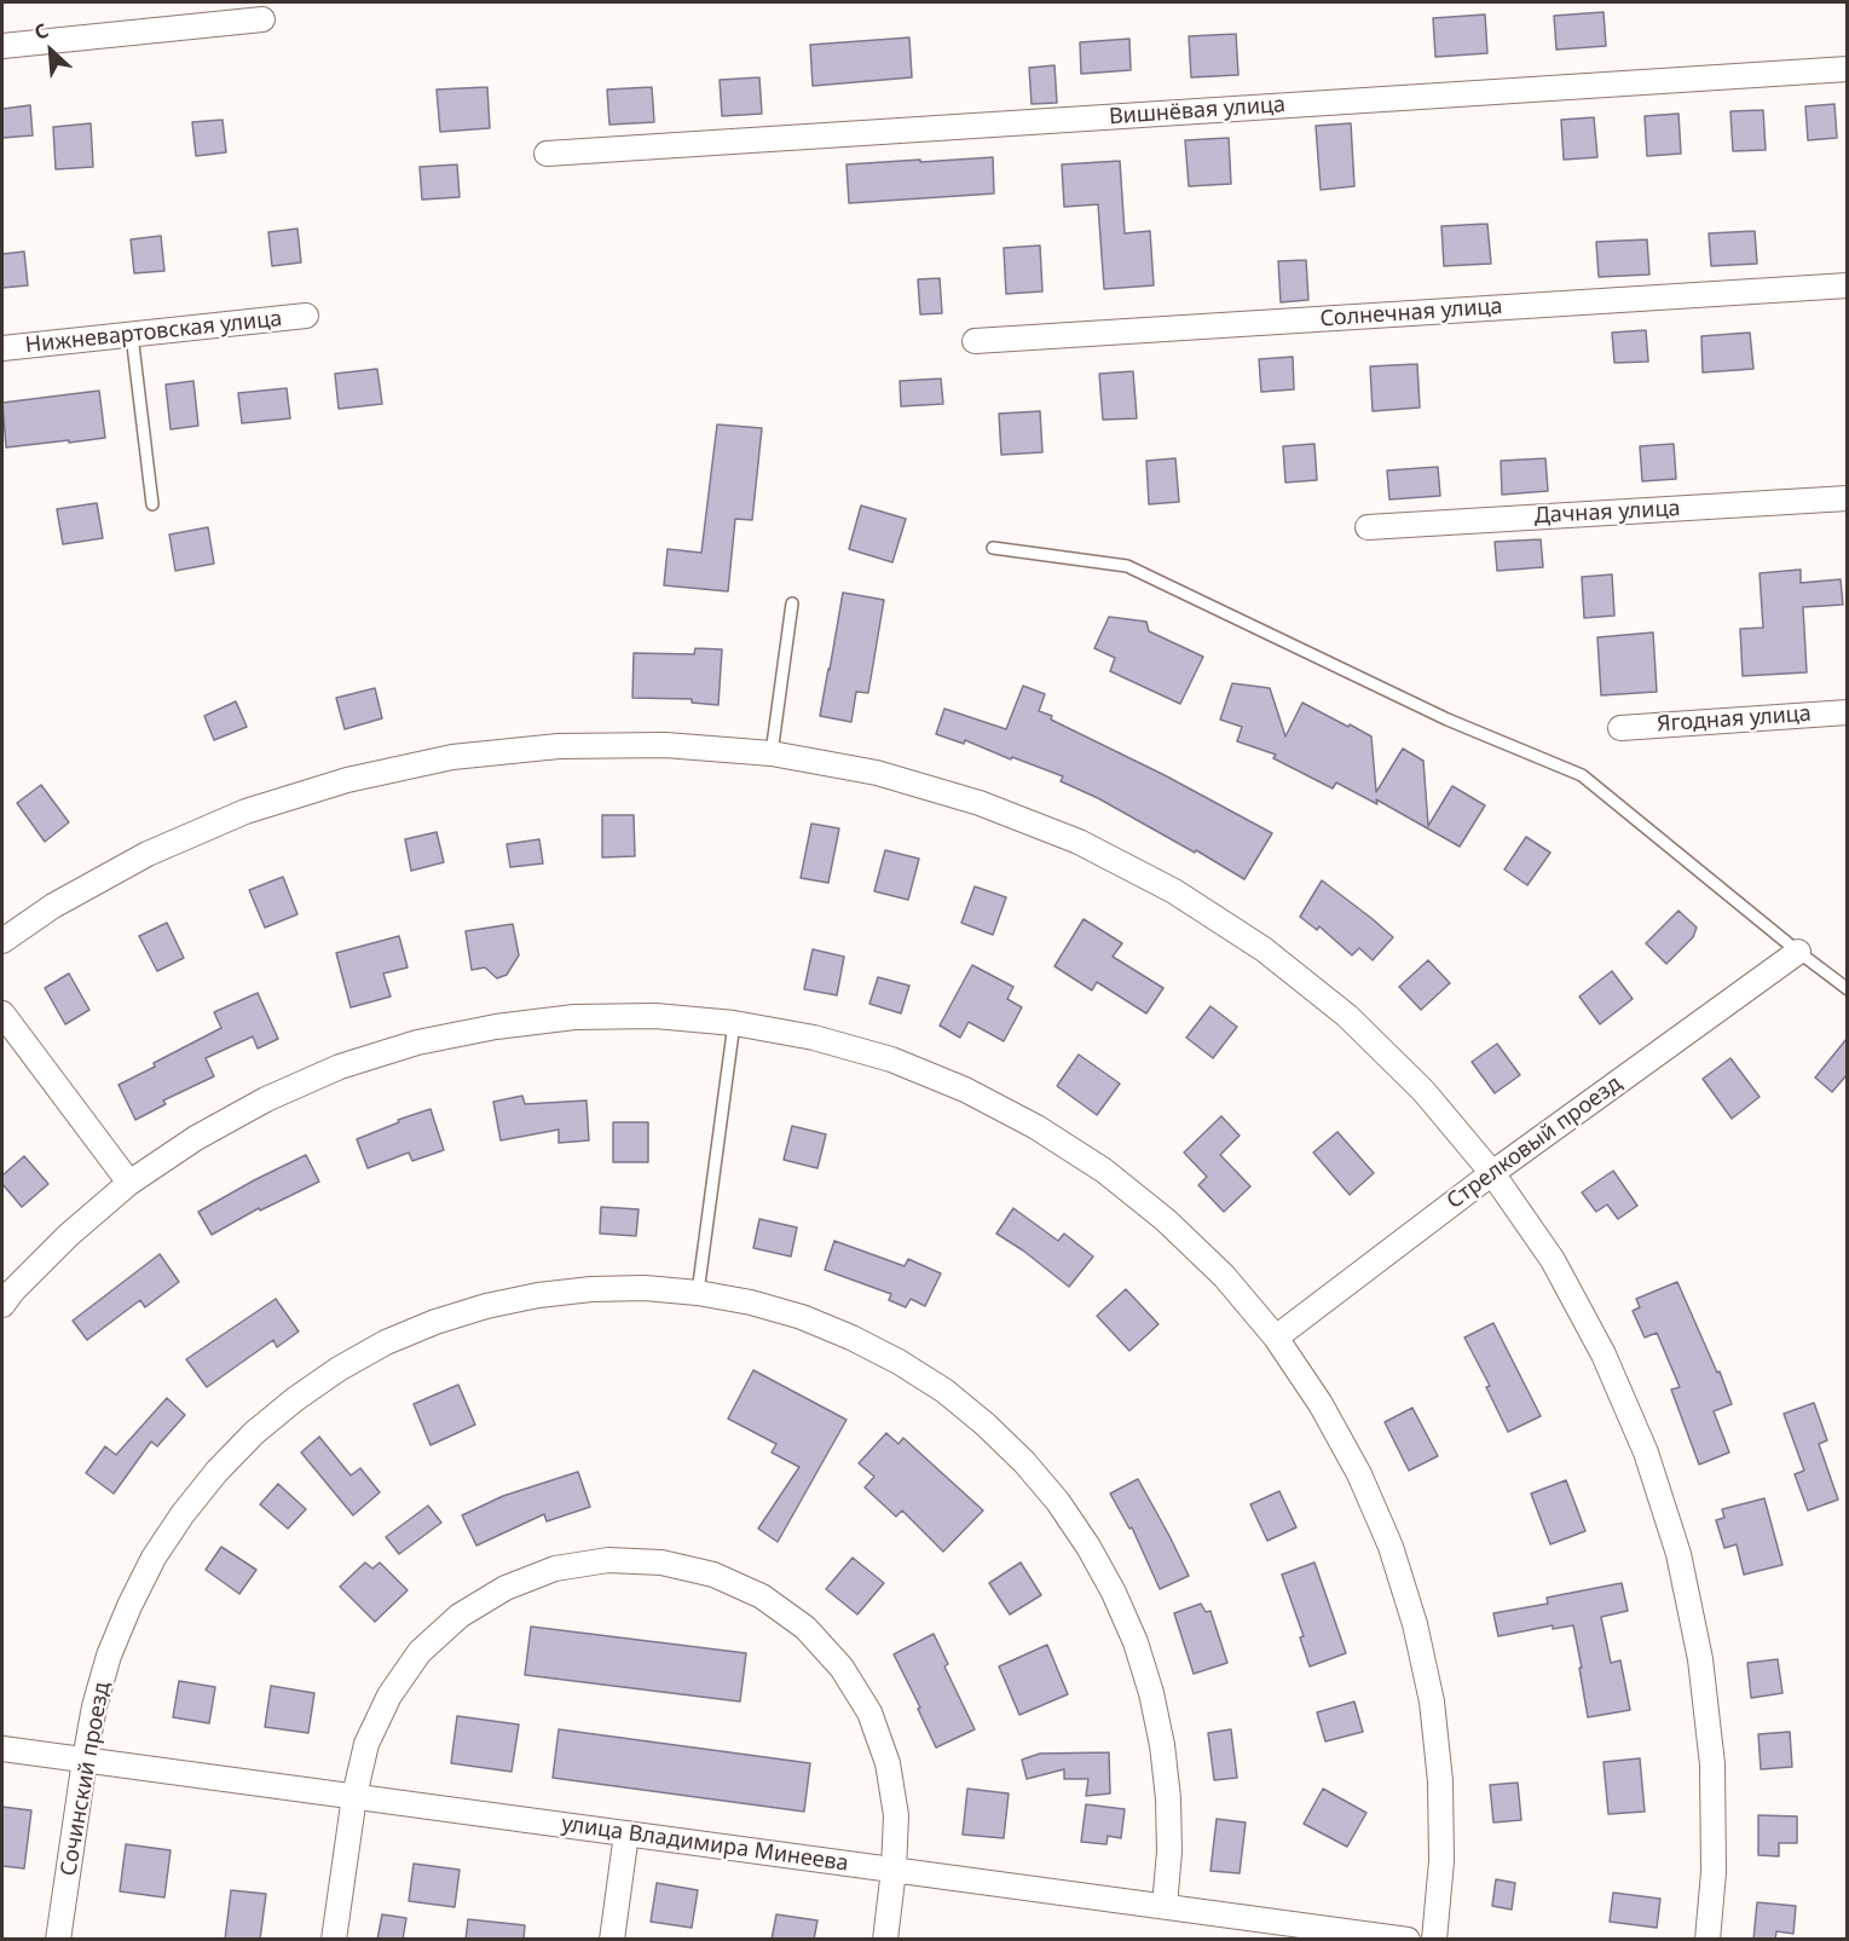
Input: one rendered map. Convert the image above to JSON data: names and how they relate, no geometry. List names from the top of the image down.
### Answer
{
  "streets": {
    "street": [
      "Вишнёвая улица",
      "Солнечная улица",
      "Нижневартовская улица",
      "Дачная улица",
      "Ягодная улица",
      "Стрелковый проезд",
      "Сочинский проезд",
      "улица Владимира Минеева"
    ]
  },
  "crossings": [
    ["Сочинский проезд", "улица Владимира Минеева"]
  ],
  "north": "top left"
}
